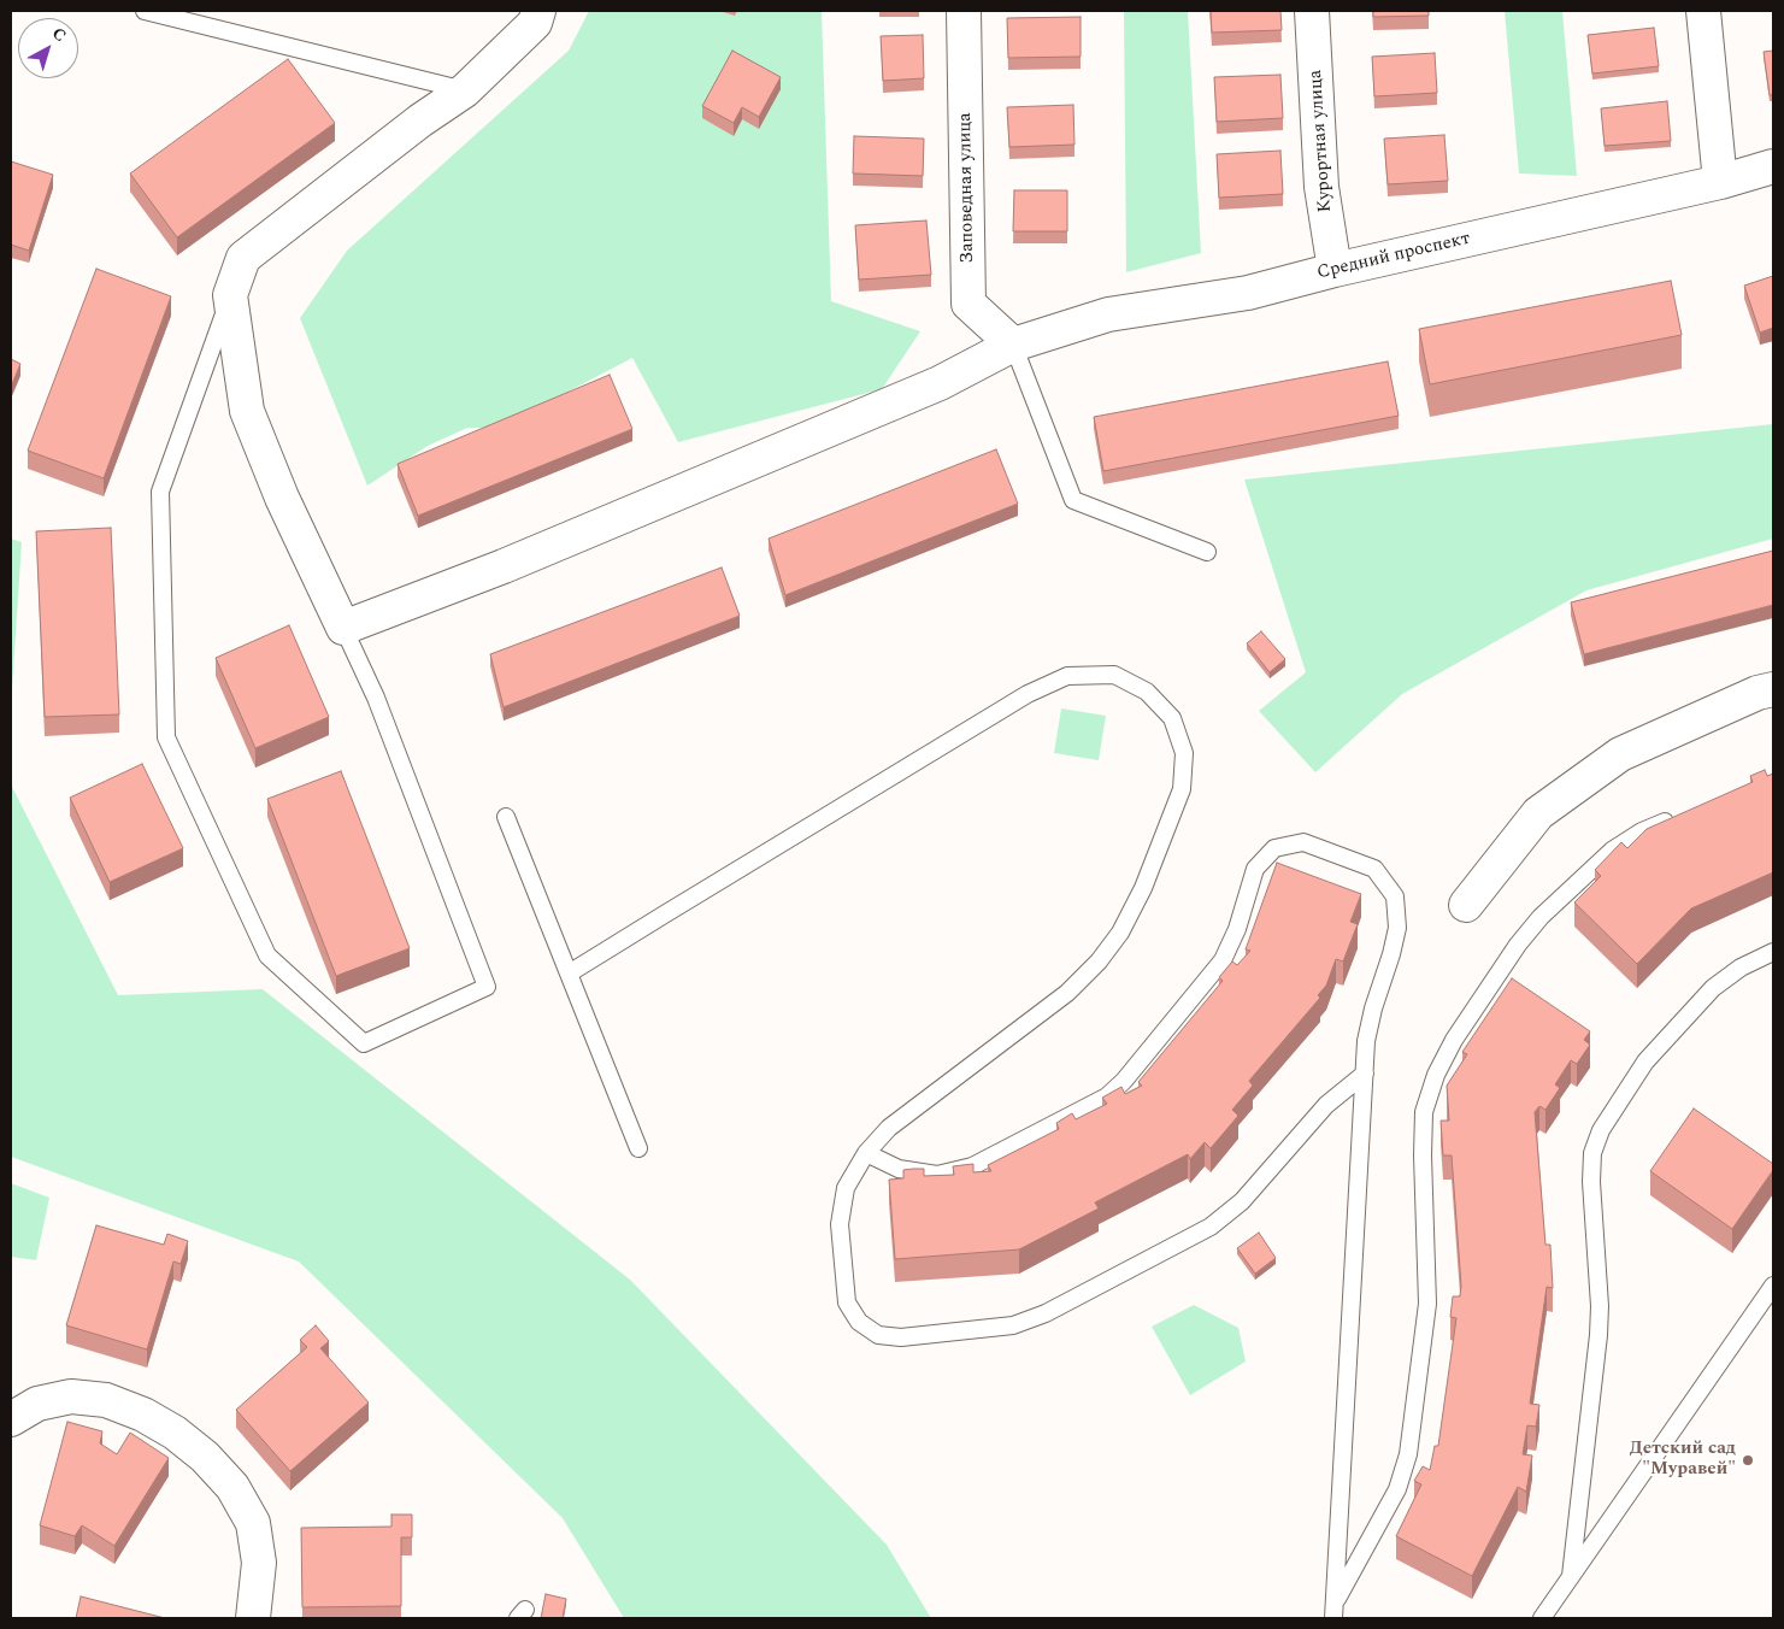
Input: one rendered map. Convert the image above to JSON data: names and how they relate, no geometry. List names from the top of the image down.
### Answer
{
  "streets": {
    "street": ["Курортная улица", "Заповедная улица", "Средний проспект"]
  },
  "crossings": [
    ["Курортная улица", "Средний проспект"],
    ["Заповедная улица", "Средний проспект"]
  ],
  "places": ["Детский сад \"Муравей\""],
  "north": "top right"
}
